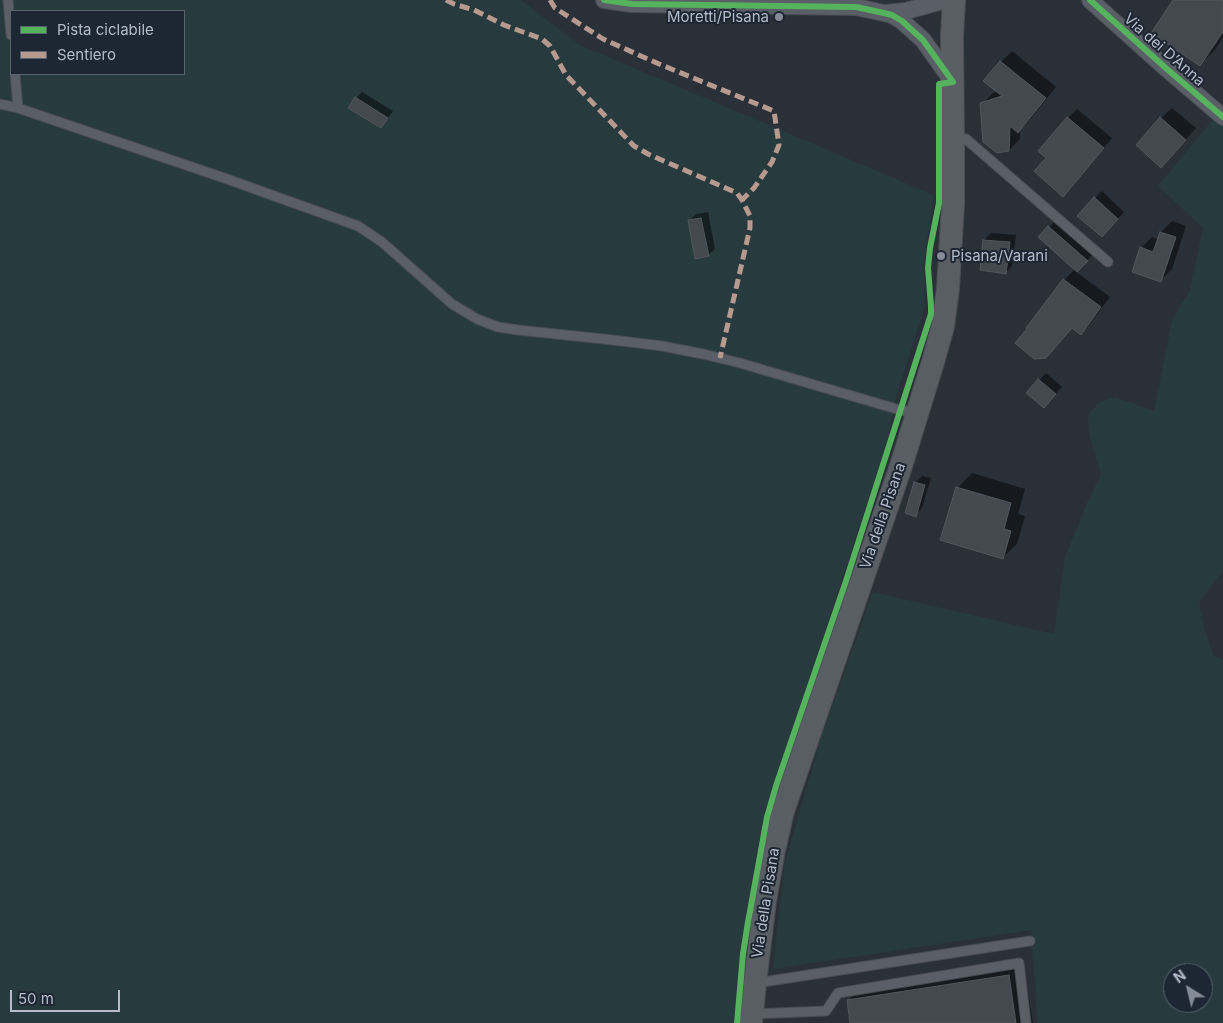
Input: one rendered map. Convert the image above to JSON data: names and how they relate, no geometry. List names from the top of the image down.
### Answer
{
  "streets": {
    "main road": ["Via della Pisana"],
    "street": ["Via dei D’Anna"]
  },
  "places": ["Moretti/Pisana", "Pisana/Varani"],
  "legend": ["Pista ciclabile", "Sentiero"],
  "scale_bar": "50 m",
  "north": "top left"
}
